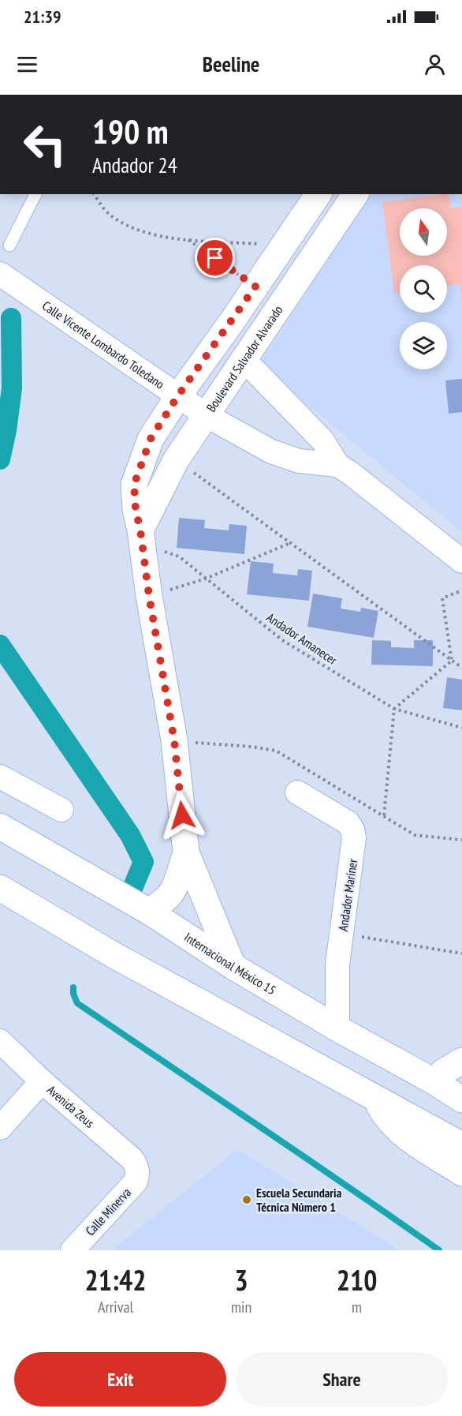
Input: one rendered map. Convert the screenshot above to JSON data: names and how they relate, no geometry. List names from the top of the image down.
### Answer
{
  "streets": {
    "street": [
      "Calle Vicente Lombardo Toledano",
      "Boulevard Salvador Alvarado",
      "Andador Mariner",
      "Internacional México 15",
      "Avenida Zeus",
      "Calle Minerva"
    ],
    "path": ["Andador Amanecer"]
  },
  "crossings": [
    ["Calle Vicente Lombardo Toledano", "Boulevard Salvador Alvarado"],
    ["Boulevard Salvador Alvarado", "Andador Amanecer"],
    ["Andador Mariner", "Internacional México 15"],
    ["Avenida Zeus", "Calle Minerva"]
  ],
  "places": ["Escuela Secundaria Técnica Número 1"],
  "north": "top",
  "page": {
    "status": "21:39",
    "header": "Beeline",
    "turn": ["190 m", "Andador 24"],
    "eta": [
      "21:42",
      "Arrival",
      "3",
      "min",
      "210",
      "m"
    ],
    "buttons": ["Exit", "Share"]
  }
}
